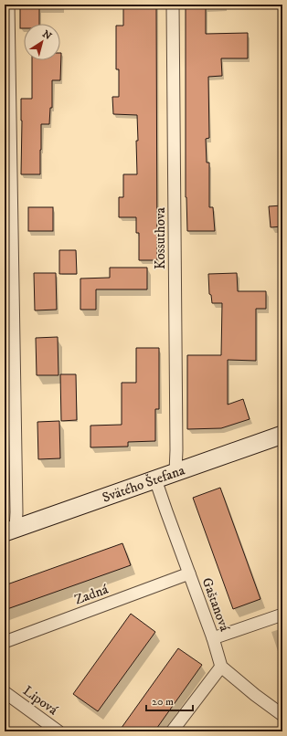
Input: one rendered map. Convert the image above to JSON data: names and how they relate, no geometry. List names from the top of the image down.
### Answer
{
  "streets": {
    "street": [
      "Kossuthova",
      "Svätého Štefana",
      "Zadná",
      "Gaštanová",
      "Lipová"
    ]
  },
  "crossings": [
    ["Kossuthova", "Svätého Štefana"],
    ["Svätého Štefana", "Gaštanová"],
    ["Zadná", "Gaštanová"]
  ],
  "scale_bar": "20 m",
  "north": "top right"
}
